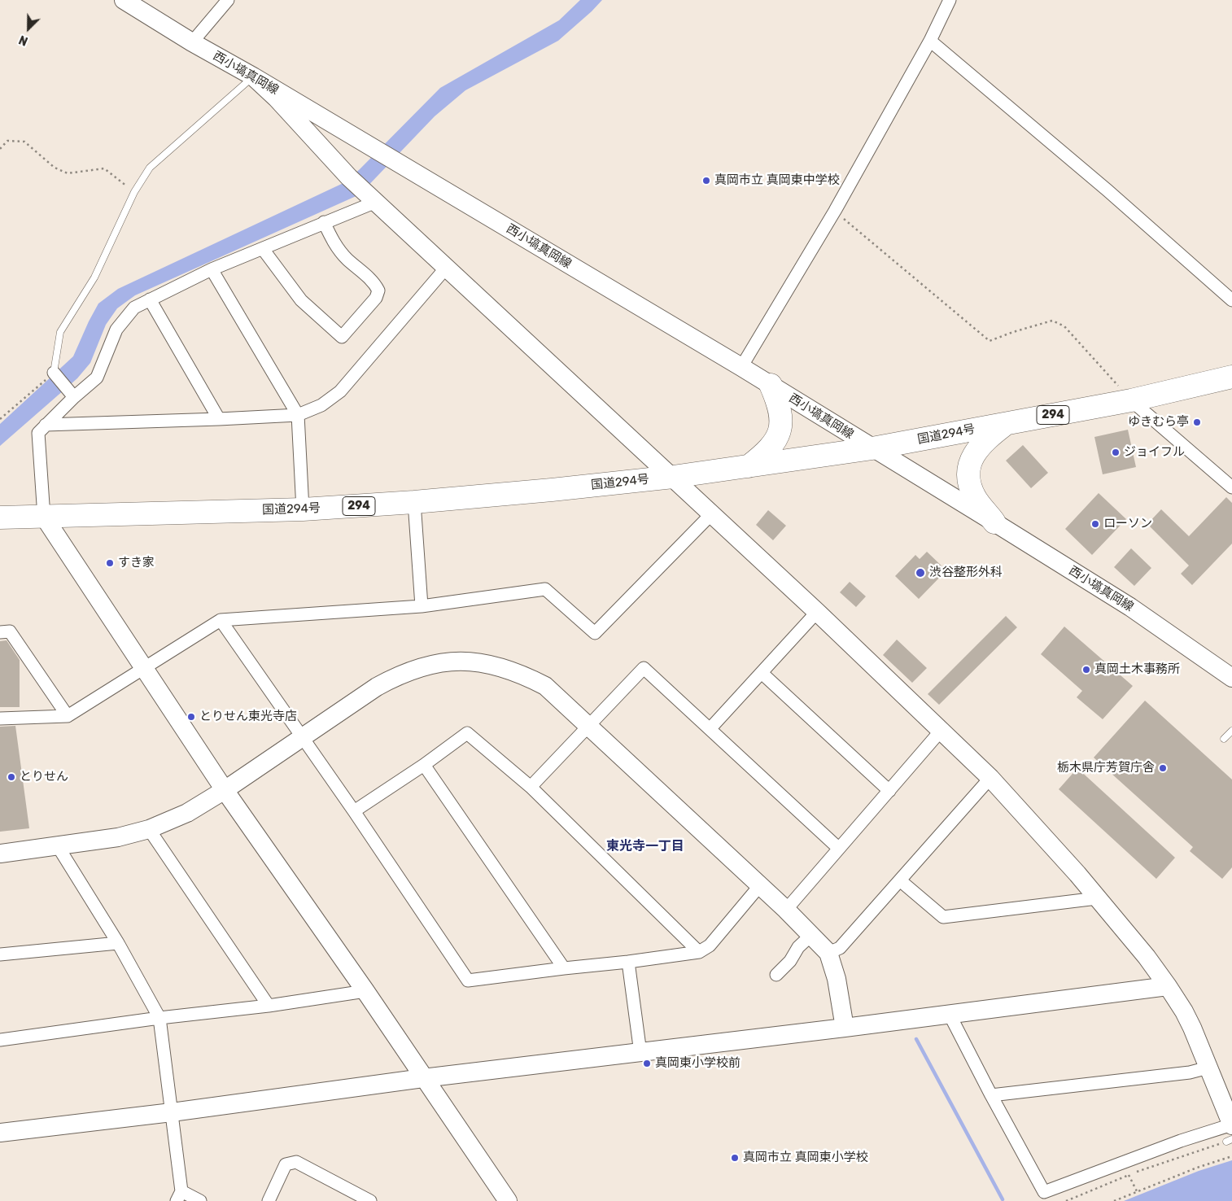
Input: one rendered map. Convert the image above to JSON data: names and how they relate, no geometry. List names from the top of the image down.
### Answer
{
  "streets": {
    "highway": ["294", "国道294号"],
    "street": ["西小塙真岡線"]
  },
  "crossings": [
    ["西小塙真岡線", "国道294号"]
  ],
  "districts": ["東光寺一丁目"],
  "places": [
    "真岡市立 真岡東中学校",
    "ゆきむら亭",
    "ジョイフル",
    "ローソン",
    "すき家",
    "渋谷整形外科",
    "真岡土木事務所",
    "とりせん東光寺店",
    "栃木県庁芳賀庁舎",
    "とりせん",
    "真岡東小学校前",
    "真岡市立 真岡東小学校"
  ],
  "north": "bottom left"
}
